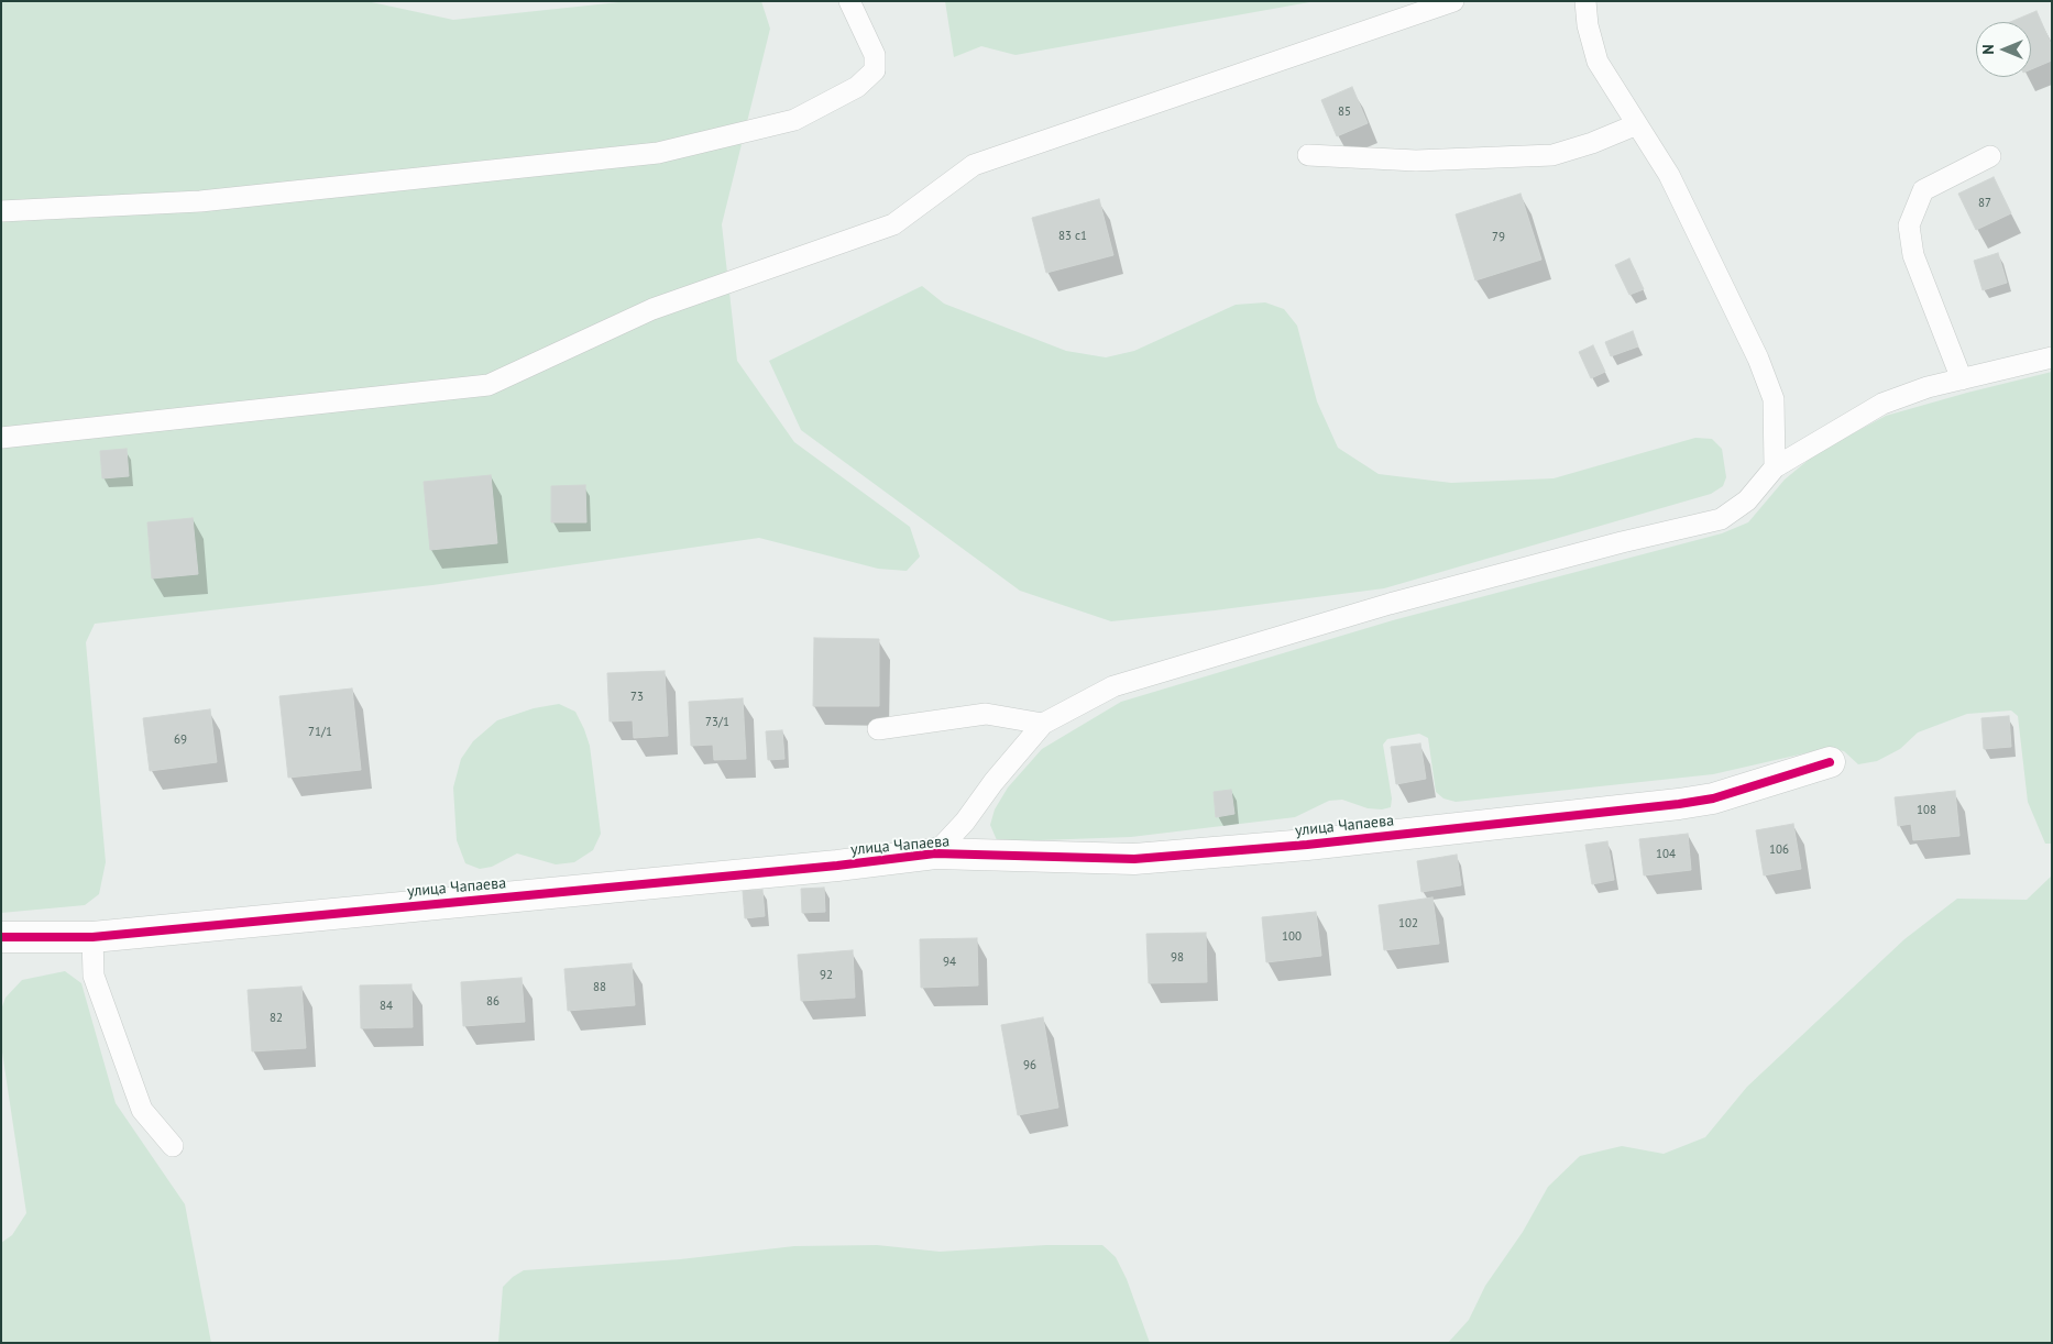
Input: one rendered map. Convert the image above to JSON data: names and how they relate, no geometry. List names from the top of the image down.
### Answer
{
  "streets": {
    "street": ["улица Чапаева"]
  },
  "house_numbers": [
    "85",
    "87",
    "83 с1",
    "79",
    "73",
    "73/1",
    "71/1",
    "69",
    "108",
    "106",
    "104",
    "102",
    "100",
    "98",
    "94",
    "92",
    "88",
    "86",
    "84",
    "82",
    "96"
  ],
  "north": "left"
}
